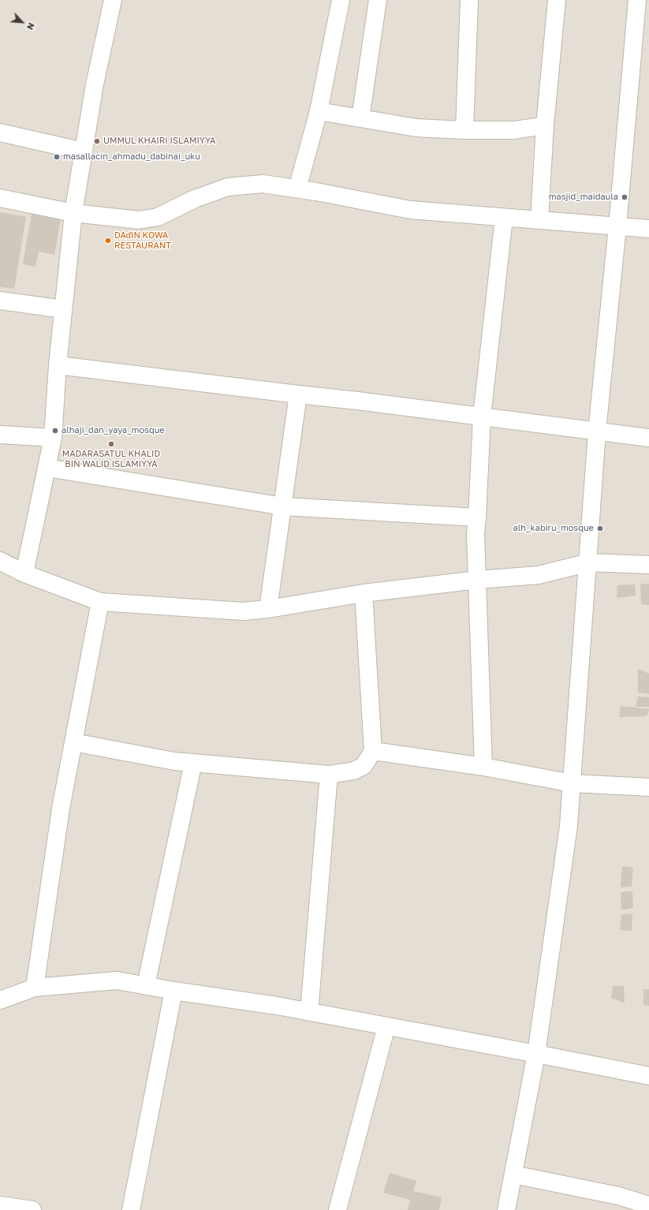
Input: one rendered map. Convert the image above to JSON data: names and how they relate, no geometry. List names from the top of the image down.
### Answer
{
  "places": [
    "UMMUL KHAIRI ISLAMIYYA",
    "masallacin_ahmadu_dabinai_uku",
    "masjid_maidaula",
    "DAɗIN KOWA RESTAURANT",
    "alhaji_dan_yaya_mosque",
    "MADARASATUL KHALID BIN WALID ISLAMIYYA",
    "alh_kabiru_mosque"
  ],
  "north": "bottom right"
}
